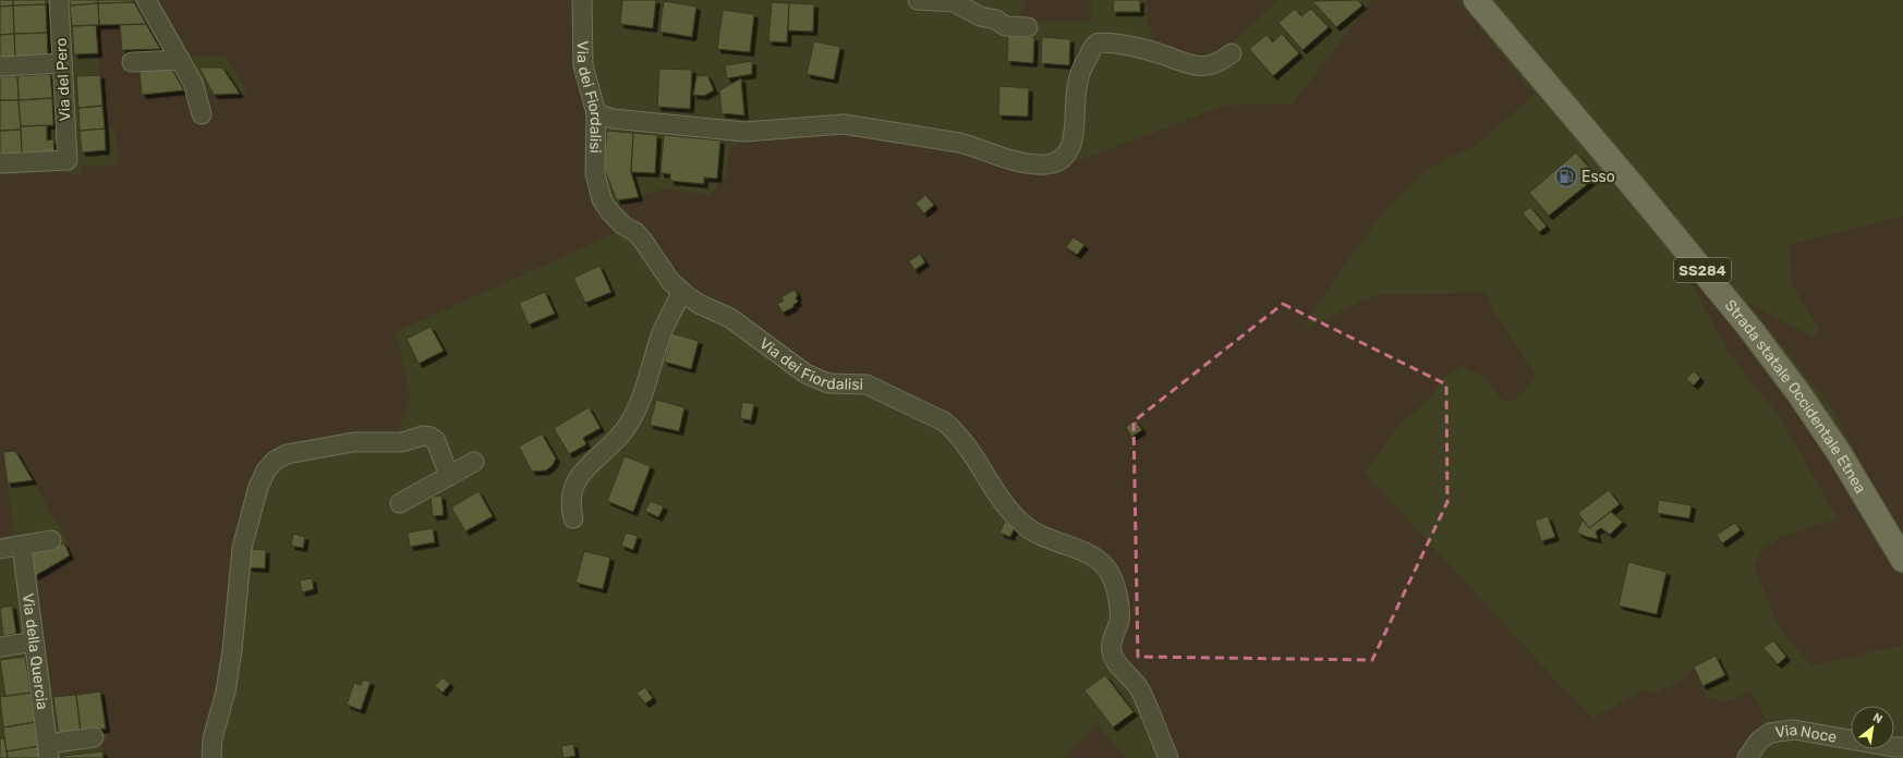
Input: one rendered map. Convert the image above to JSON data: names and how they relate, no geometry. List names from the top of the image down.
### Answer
{
  "streets": {
    "main road": ["SS284", "Strada statale Occidentale Etnea"],
    "street": [
      "Via del Pero",
      "Via dei Fiordalisi",
      "Via della Quercia",
      "Via Noce"
    ]
  },
  "places": {
    "fuel station": ["Esso"]
  },
  "north": "top right"
}
